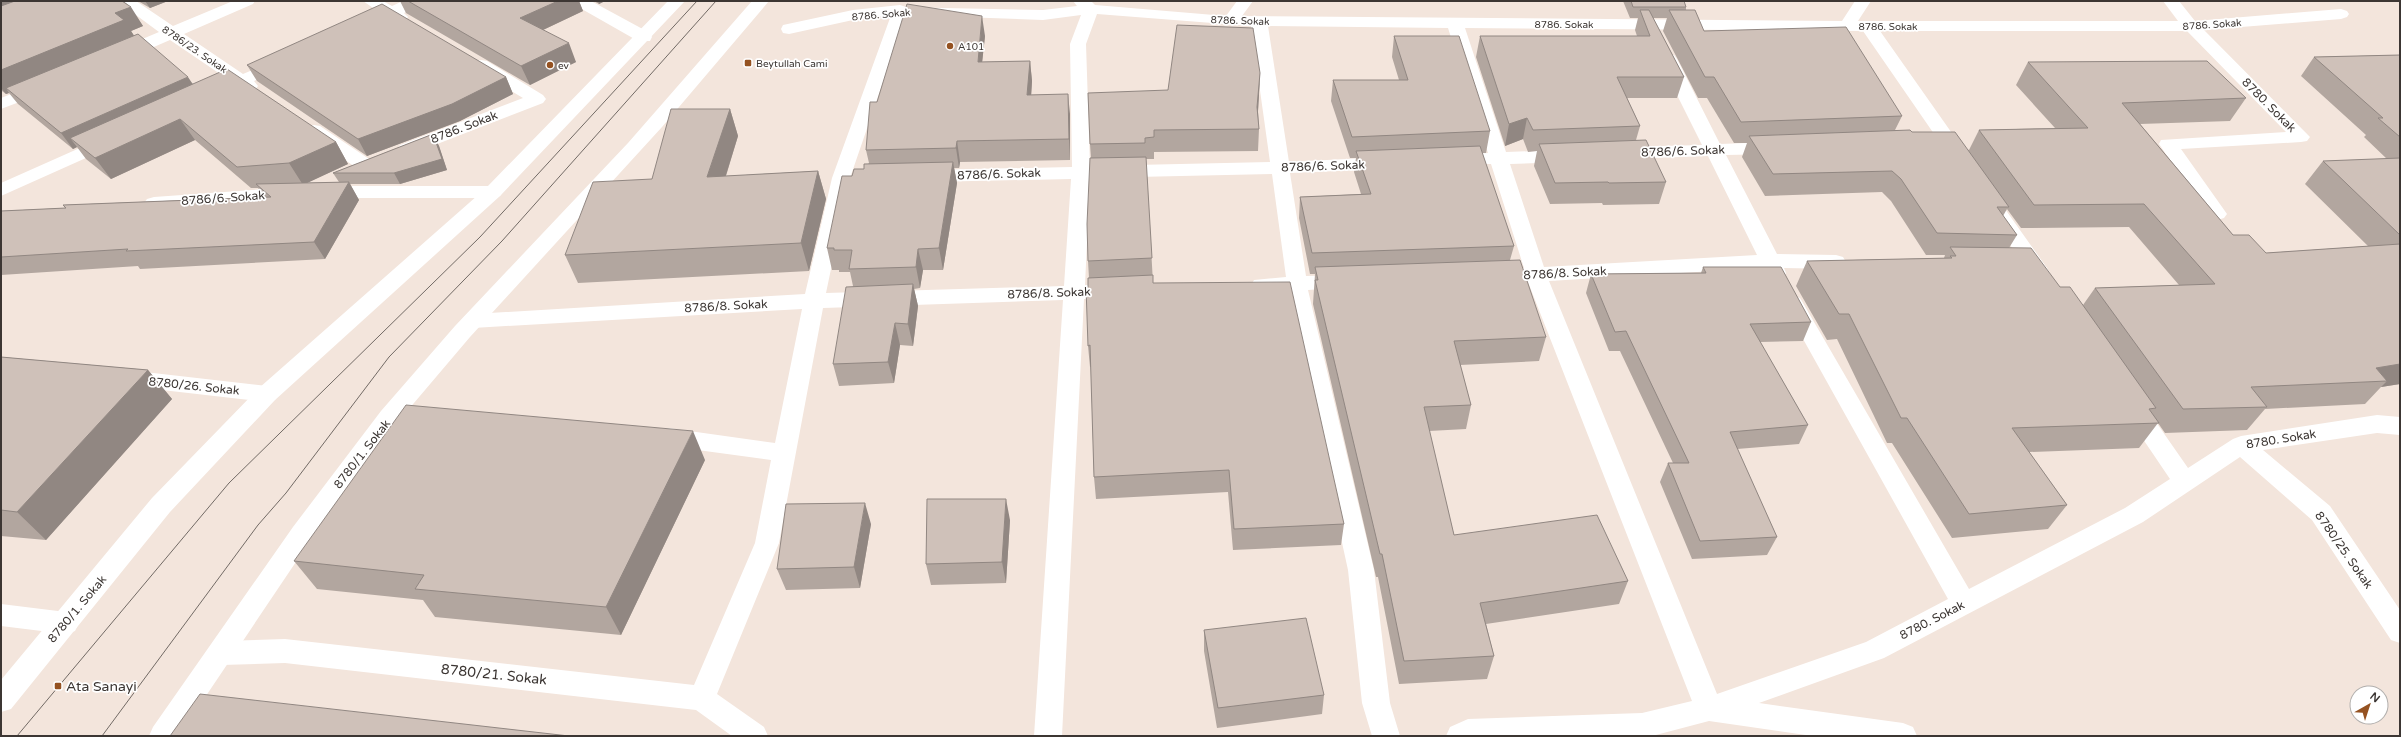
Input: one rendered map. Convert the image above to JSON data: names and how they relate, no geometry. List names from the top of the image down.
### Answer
{
  "streets": {
    "street": [
      "8786. Sokak",
      "8786/23. Sokak",
      "8780. Sokak",
      "8786/6. Sokak",
      "8786/8. Sokak",
      "8780/26. Sokak",
      "8780/1. Sokak",
      "8780/25. Sokak",
      "8780/21. Sokak"
    ]
  },
  "crossings": [
    ["8786. Sokak", "8780. Sokak"],
    ["8786. Sokak", "8786/6. Sokak"],
    ["8780. Sokak", "8780/25. Sokak"],
    ["8786/6. Sokak", "8780/1. Sokak"],
    ["8780/26. Sokak", "8780/1. Sokak"],
    ["8780/1. Sokak", "8780/21. Sokak"]
  ],
  "places": {
    "other": ["A101", "ev"],
    "transit": ["Beytullah Cami", "Ata Sanayi"]
  },
  "north": "top right"
}
